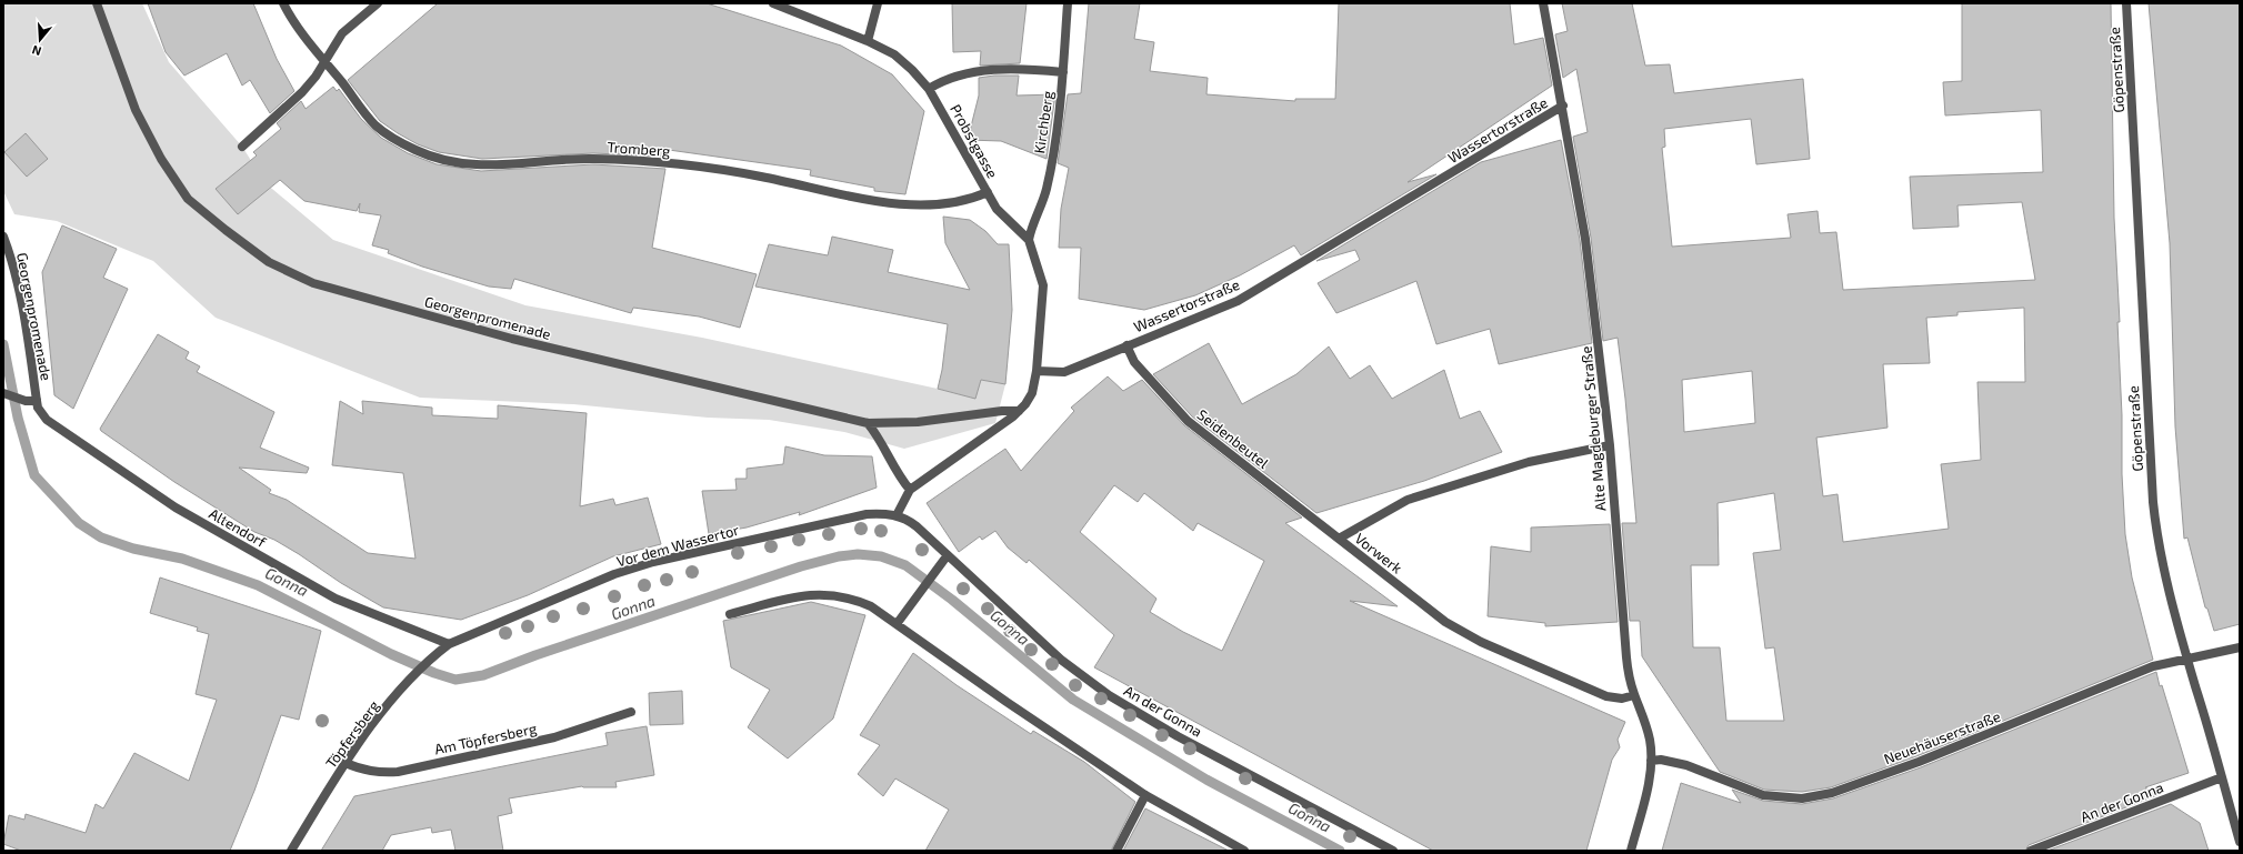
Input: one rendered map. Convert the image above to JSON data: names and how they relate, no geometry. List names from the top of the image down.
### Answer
{
  "streets": {
    "street": [
      "Göpenstraße",
      "Kirchberg",
      "Wassertorstraße",
      "Probstgasse",
      "Tromberg",
      "Georgenpromenade",
      "Alte Magdeburger Straße",
      "Seidenbeutel",
      "Altendorf",
      "Vor dem Wassertor",
      "Vorwerk",
      "An der Gonna",
      "Töpfersberg",
      "Neuehäuserstraße",
      "Am Töpfersberg"
    ]
  },
  "crossings": [
    ["Göpenstraße", "An der Gonna"],
    ["Göpenstraße", "Neuehäuserstraße"],
    ["Kirchberg", "Probstgasse"],
    ["Wassertorstraße", "Probstgasse"],
    ["Wassertorstraße", "Alte Magdeburger Straße"],
    ["Wassertorstraße", "Seidenbeutel"],
    ["Probstgasse", "Tromberg"],
    ["Georgenpromenade", "Altendorf"],
    ["Alte Magdeburger Straße", "Vorwerk"],
    ["Alte Magdeburger Straße", "Neuehäuserstraße"],
    ["Seidenbeutel", "Vorwerk"],
    ["Altendorf", "Vor dem Wassertor"],
    ["Altendorf", "Töpfersberg"],
    ["Vor dem Wassertor", "An der Gonna"],
    ["Vor dem Wassertor", "Töpfersberg"],
    ["Töpfersberg", "Am Töpfersberg"]
  ],
  "water": ["Gonna"],
  "north": "bottom"
}
